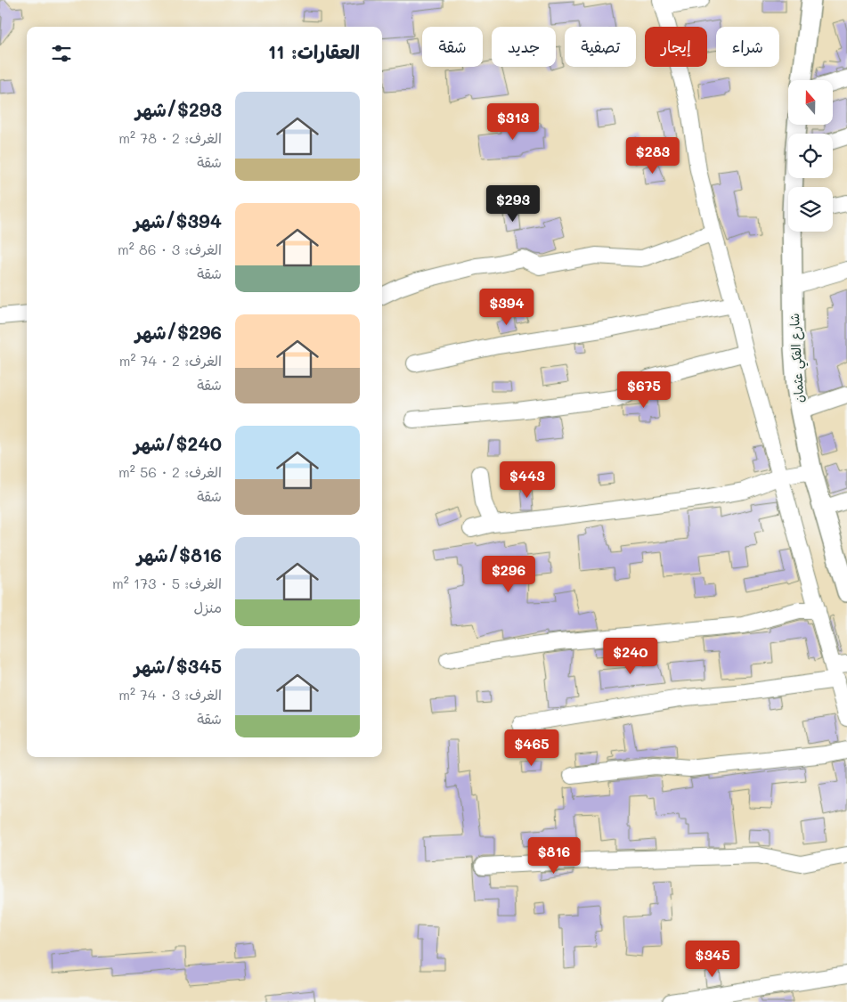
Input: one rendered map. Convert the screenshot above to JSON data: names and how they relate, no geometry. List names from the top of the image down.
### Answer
{
  "streets": {
    "street": ["شارع الفكي عثمان"]
  },
  "north": "top",
  "page": {
    "chip": [
      "شراء",
      "إيجار",
      "تصفية",
      "جديد",
      "شقة"
    ],
    "heading": "العقارات: 11",
    "list": [
      {
        "name": "$293/شهر",
        "note": "الغرف: 2 · 78 m² · شقة"
      },
      {
        "name": "$394/شهر",
        "note": "الغرف: 3 · 86 m² · شقة"
      },
      {
        "name": "$296/شهر",
        "note": "الغرف: 2 · 74 m² · شقة"
      },
      {
        "name": "$240/شهر",
        "note": "الغرف: 2 · 56 m² · شقة"
      },
      {
        "name": "$816/شهر",
        "note": "الغرف: 5 · 173 m² · منزل"
      },
      {
        "name": "$345/شهر",
        "note": "الغرف: 3 · 74 m² · شقة"
      }
    ],
    "price": [
      "$313",
      "$283",
      "$293",
      "$394",
      "$675",
      "$443",
      "$296",
      "$240",
      "$465",
      "$816",
      "$345"
    ]
  }
}
